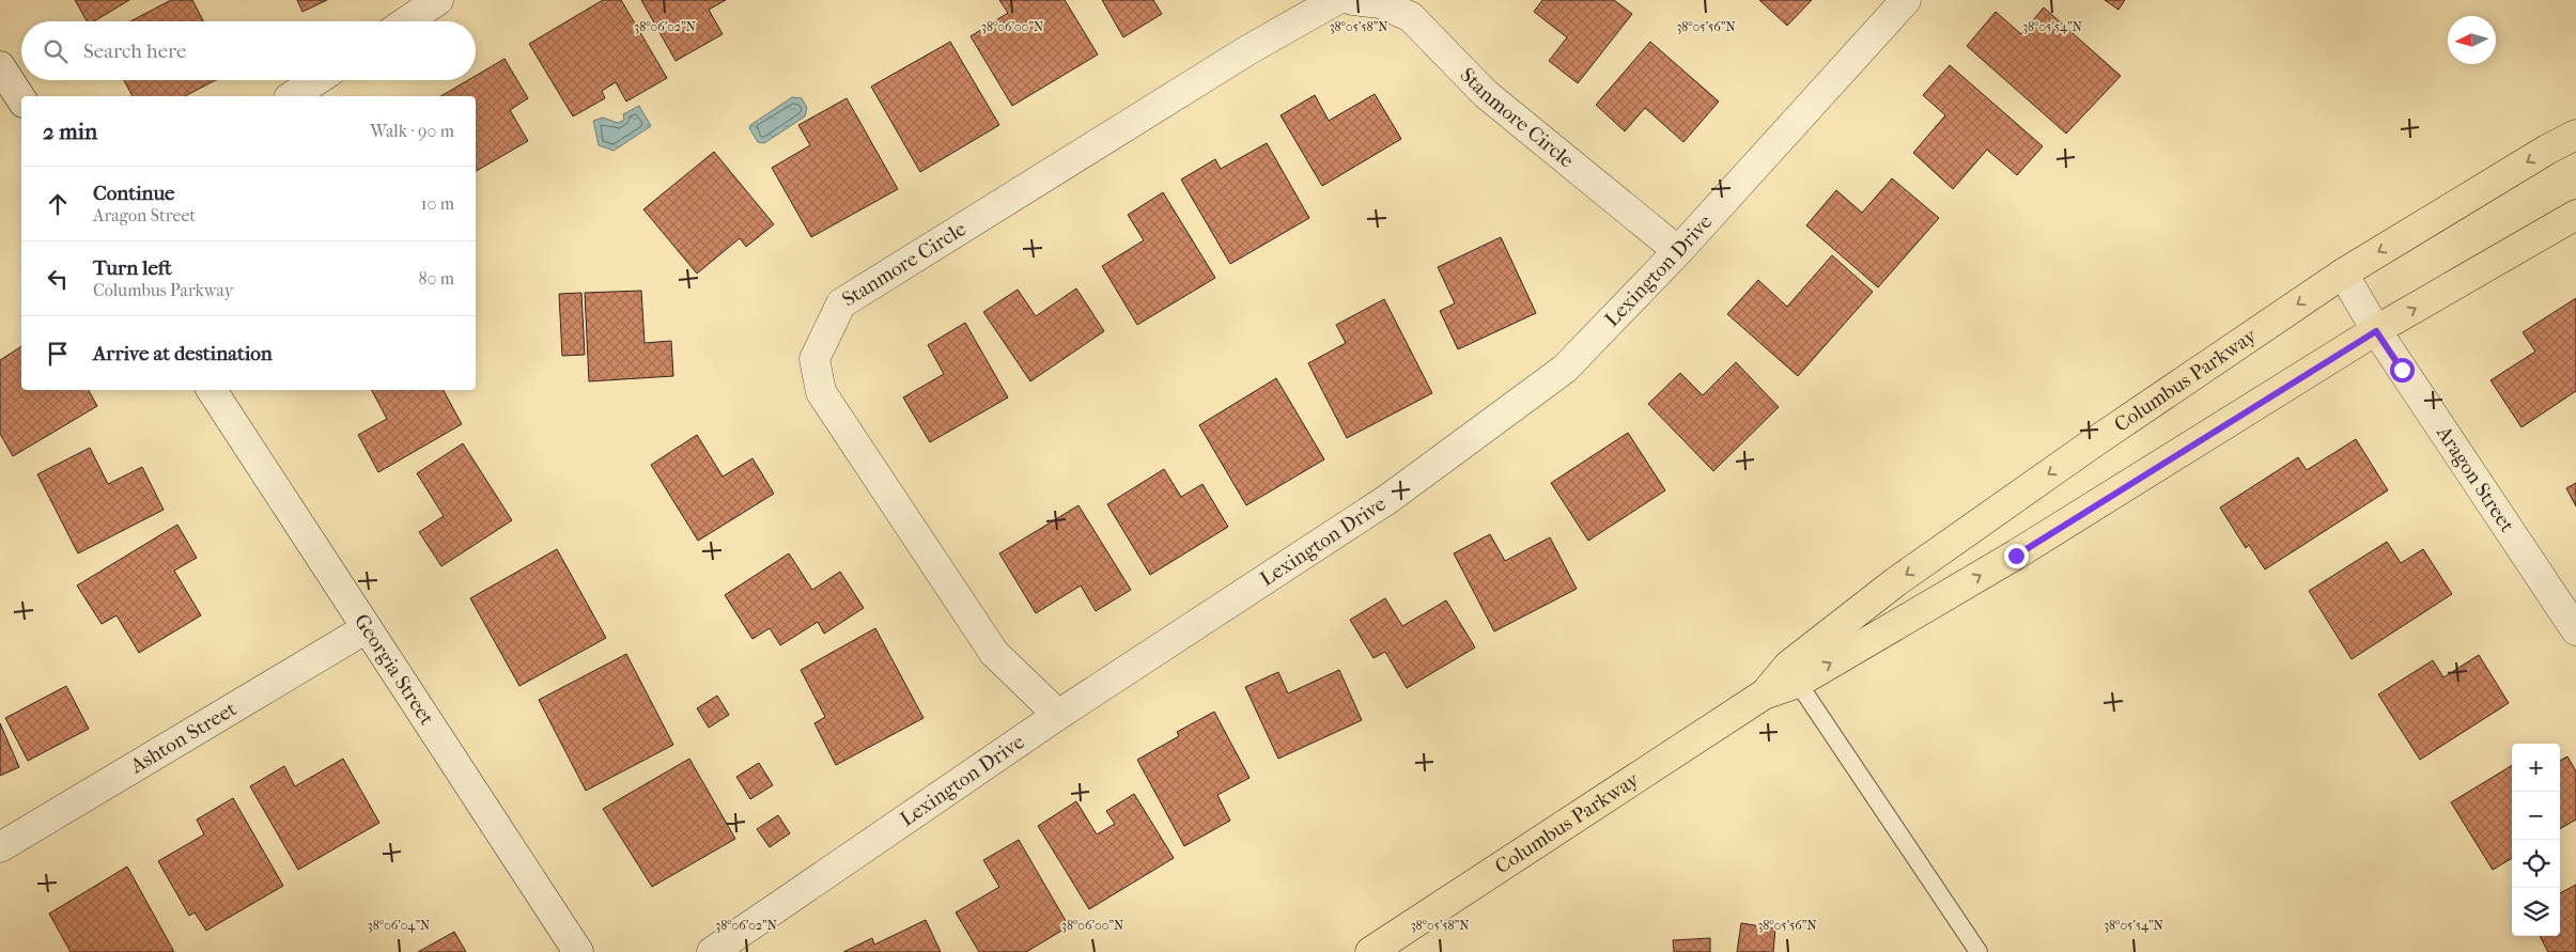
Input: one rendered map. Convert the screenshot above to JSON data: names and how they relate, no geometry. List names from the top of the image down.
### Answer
{
  "streets": {
    "main road": ["Columbus Parkway"],
    "street": [
      "Stanmore Circle",
      "Lexington Drive",
      "Aragon Street",
      "Georgia Street",
      "Ashton Street"
    ]
  },
  "crossings": [
    ["Stanmore Circle", "Lexington Drive"],
    ["Columbus Parkway", "Aragon Street"],
    ["Georgia Street", "Ashton Street"]
  ],
  "north": "left",
  "page": {
    "search": "Search here",
    "heading": ["2 min", "Walk · 90 m"],
    "list": [
      ["Continue", "Aragon Street", "10 m"],
      ["Turn left", "Columbus Parkway", "80 m"],
      "Arrive at destination"
    ],
    "map_buttons": ["+", "−"]
  },
  "coordinates": [
    "38°06'02\"N",
    "38°06'00\"N",
    "38°05'58\"N",
    "38°05'56\"N",
    "38°05'54\"N",
    "38°06'04\"N"
  ]
}
